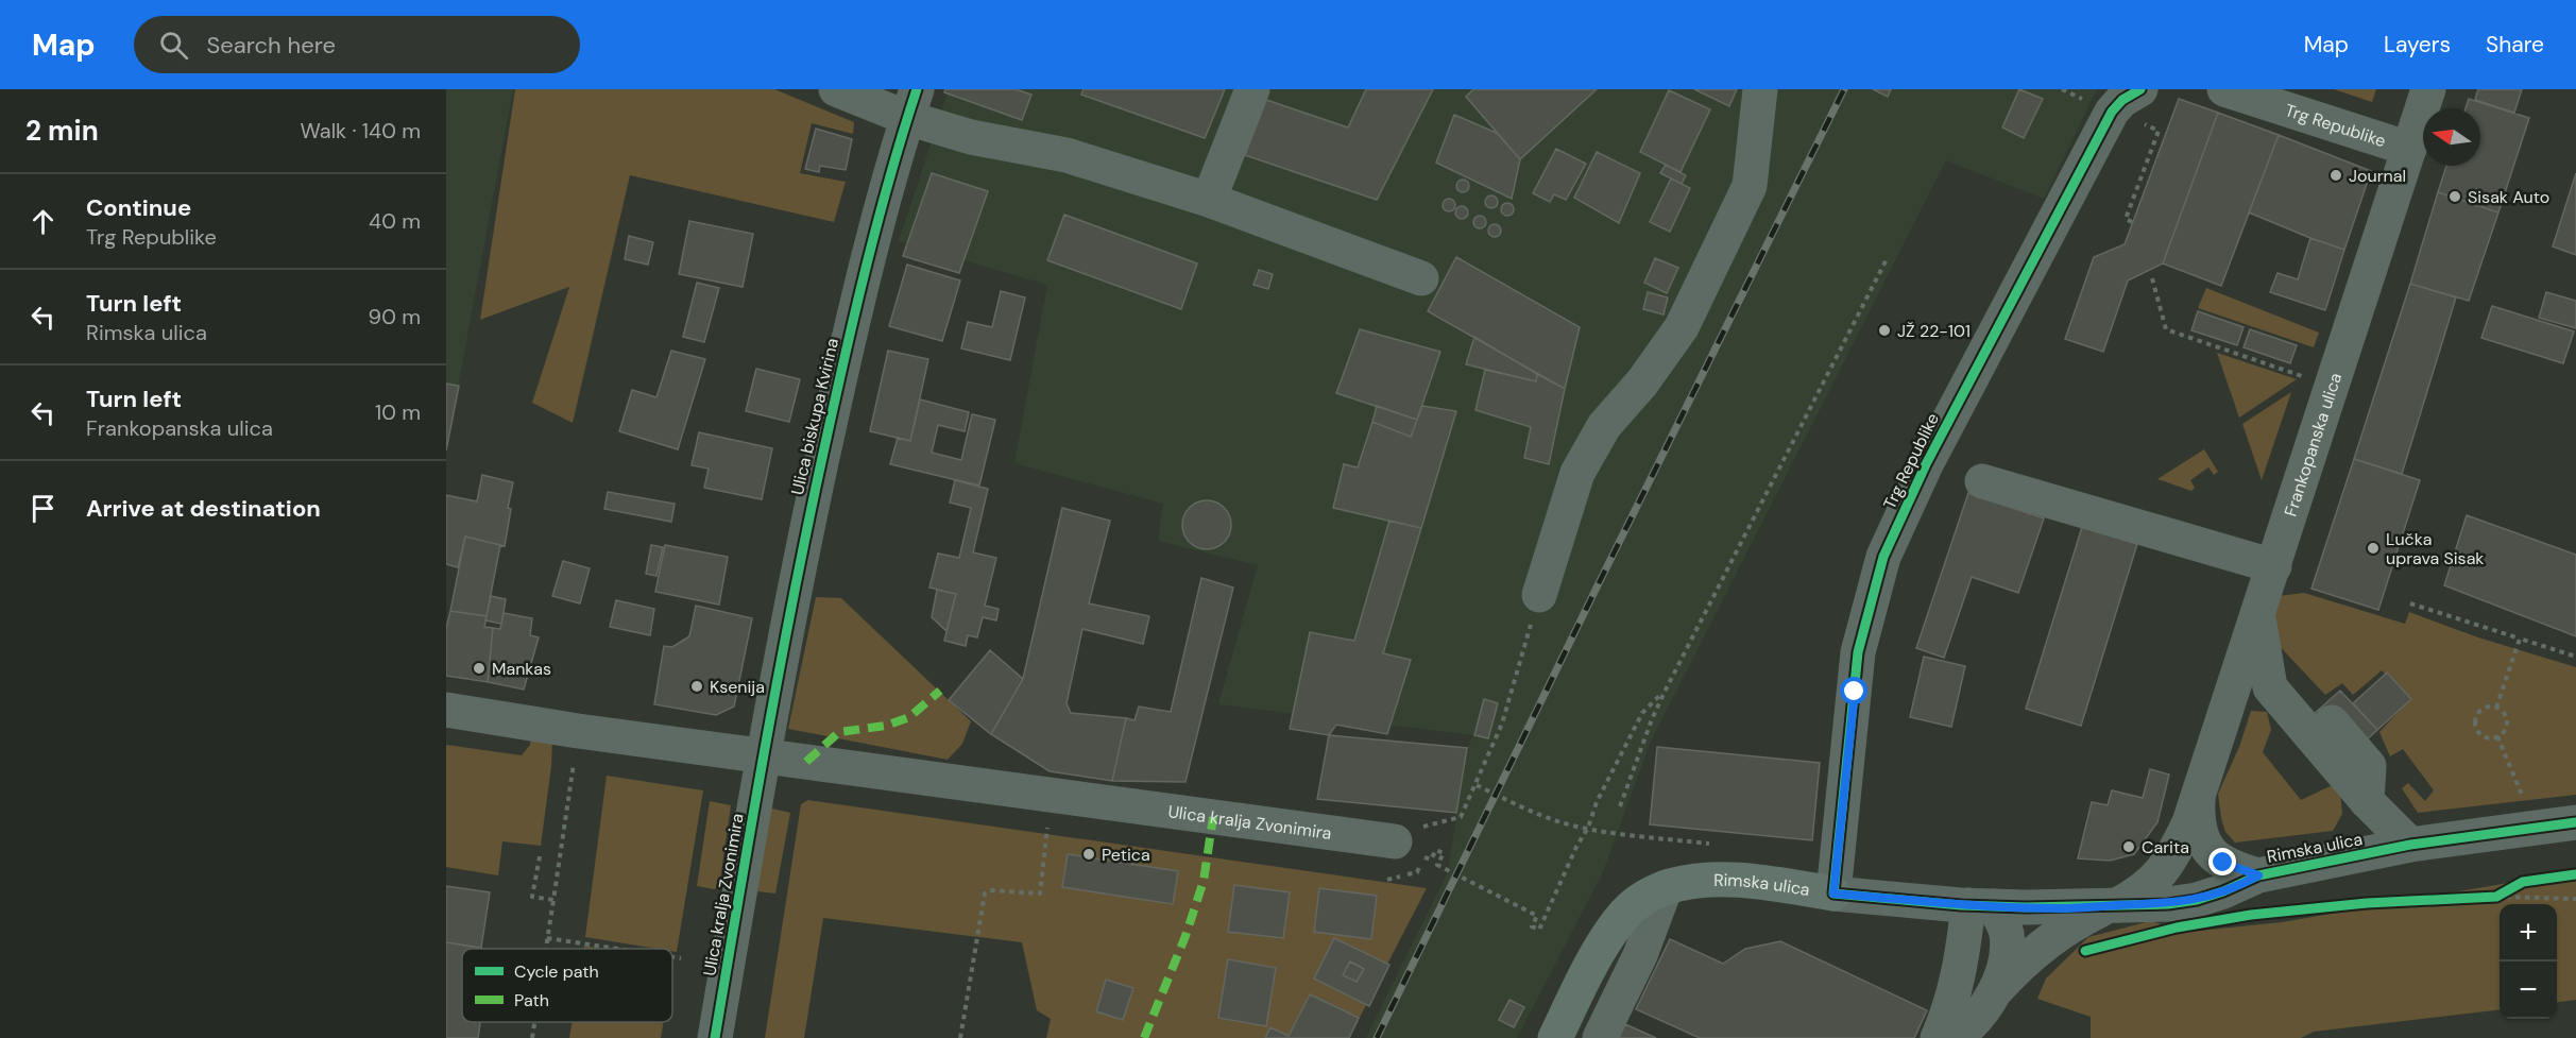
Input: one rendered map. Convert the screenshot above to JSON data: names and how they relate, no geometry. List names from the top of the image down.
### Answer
{
  "streets": {
    "main road": ["Rimska ulica"],
    "street": [
      "Trg Republike",
      "Ulica biskupa Kvirina",
      "Frankopanska ulica",
      "Ulica kralja Zvonimira"
    ]
  },
  "crossings": [
    ["Trg Republike", "Frankopanska ulica"],
    ["Trg Republike", "Rimska ulica"],
    ["Ulica biskupa Kvirina", "Ulica kralja Zvonimira"],
    ["Frankopanska ulica", "Rimska ulica"]
  ],
  "places": [
    "Journal",
    "Sisak Auto",
    "JŽ 22-101",
    "Lučka uprava Sisak",
    "Mankas",
    "Ksenija",
    "Carita",
    "Petica"
  ],
  "legend": ["Cycle path", "Path"],
  "north": "left",
  "page": {
    "header": "Map",
    "search": "Search here",
    "nav": ["Map", "Layers", "Share"],
    "heading": ["2 min", "Walk · 140 m"],
    "list": [
      ["Continue", "Trg Republike", "40 m"],
      ["Turn left", "Rimska ulica", "90 m"],
      ["Turn left", "Frankopanska ulica", "10 m"],
      "Arrive at destination"
    ],
    "map_buttons": ["+", "−"]
  }
}
